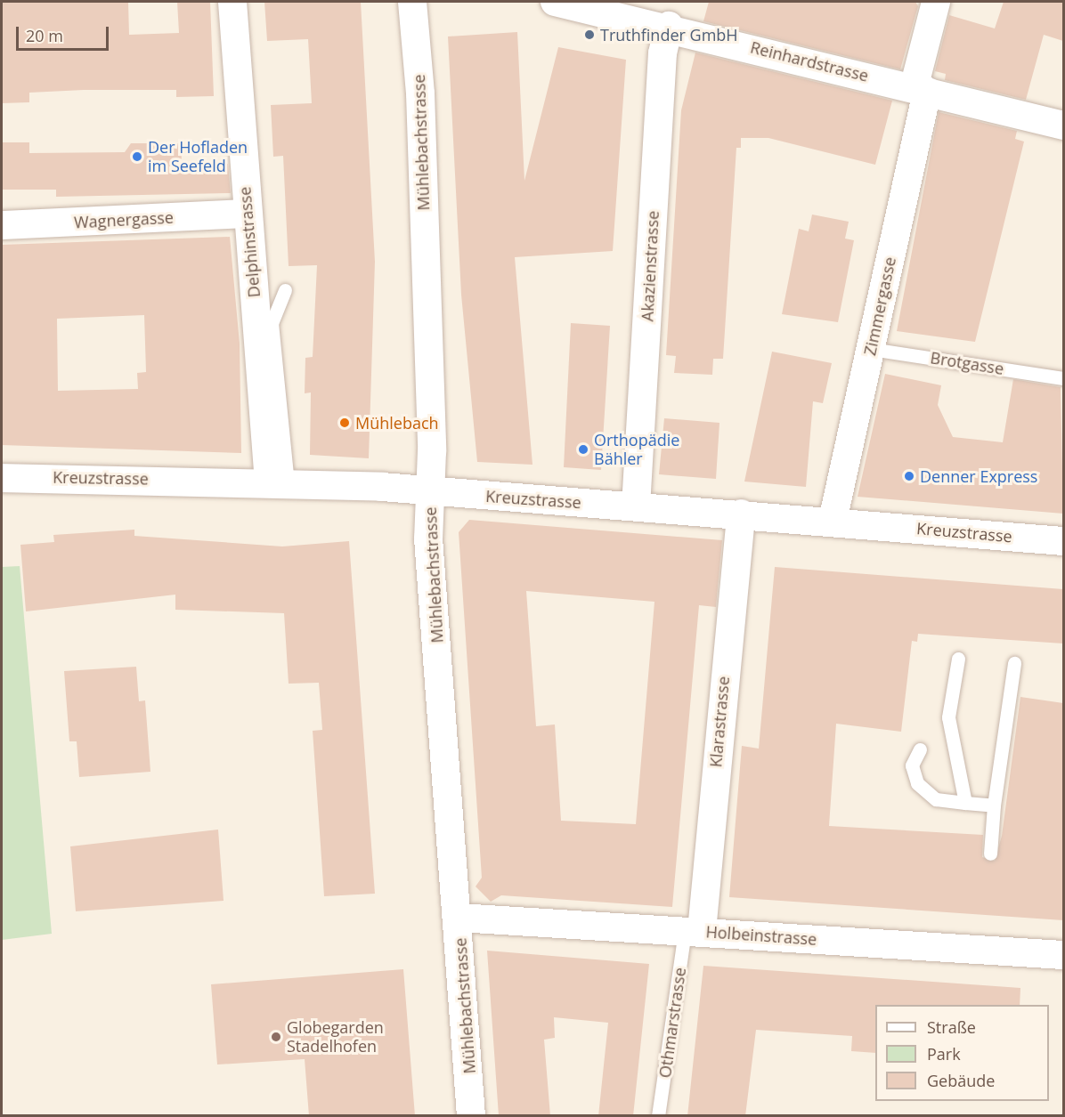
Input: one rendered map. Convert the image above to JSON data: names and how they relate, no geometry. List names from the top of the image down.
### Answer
{
  "streets": {
    "street": [
      "Reinhardstrasse",
      "Mühlebachstrasse",
      "Wagnergasse",
      "Delphinstrasse",
      "Akazienstrasse",
      "Zimmergasse",
      "Kreuzstrasse",
      "Klarastrasse",
      "Holbeinstrasse"
    ],
    "lane": ["Brotgasse", "Othmarstrasse"]
  },
  "crossings": [
    ["Reinhardstrasse", "Akazienstrasse"],
    ["Reinhardstrasse", "Zimmergasse"],
    ["Mühlebachstrasse", "Kreuzstrasse"],
    ["Mühlebachstrasse", "Holbeinstrasse"],
    ["Wagnergasse", "Delphinstrasse"],
    ["Delphinstrasse", "Kreuzstrasse"],
    ["Akazienstrasse", "Kreuzstrasse"],
    ["Zimmergasse", "Brotgasse"],
    ["Zimmergasse", "Kreuzstrasse"],
    ["Kreuzstrasse", "Klarastrasse"],
    ["Klarastrasse", "Holbeinstrasse"],
    ["Klarastrasse", "Othmarstrasse"],
    ["Holbeinstrasse", "Othmarstrasse"]
  ],
  "places": [
    "Truthfinder GmbH",
    "Der Hofladen im Seefeld",
    "Mühlebach",
    "Orthopädie Bähler",
    "Denner Express",
    "Globegarden Stadelhofen"
  ],
  "legend": ["Straße", "Park", "Gebäude"],
  "scale_bar": "20 m"
}
